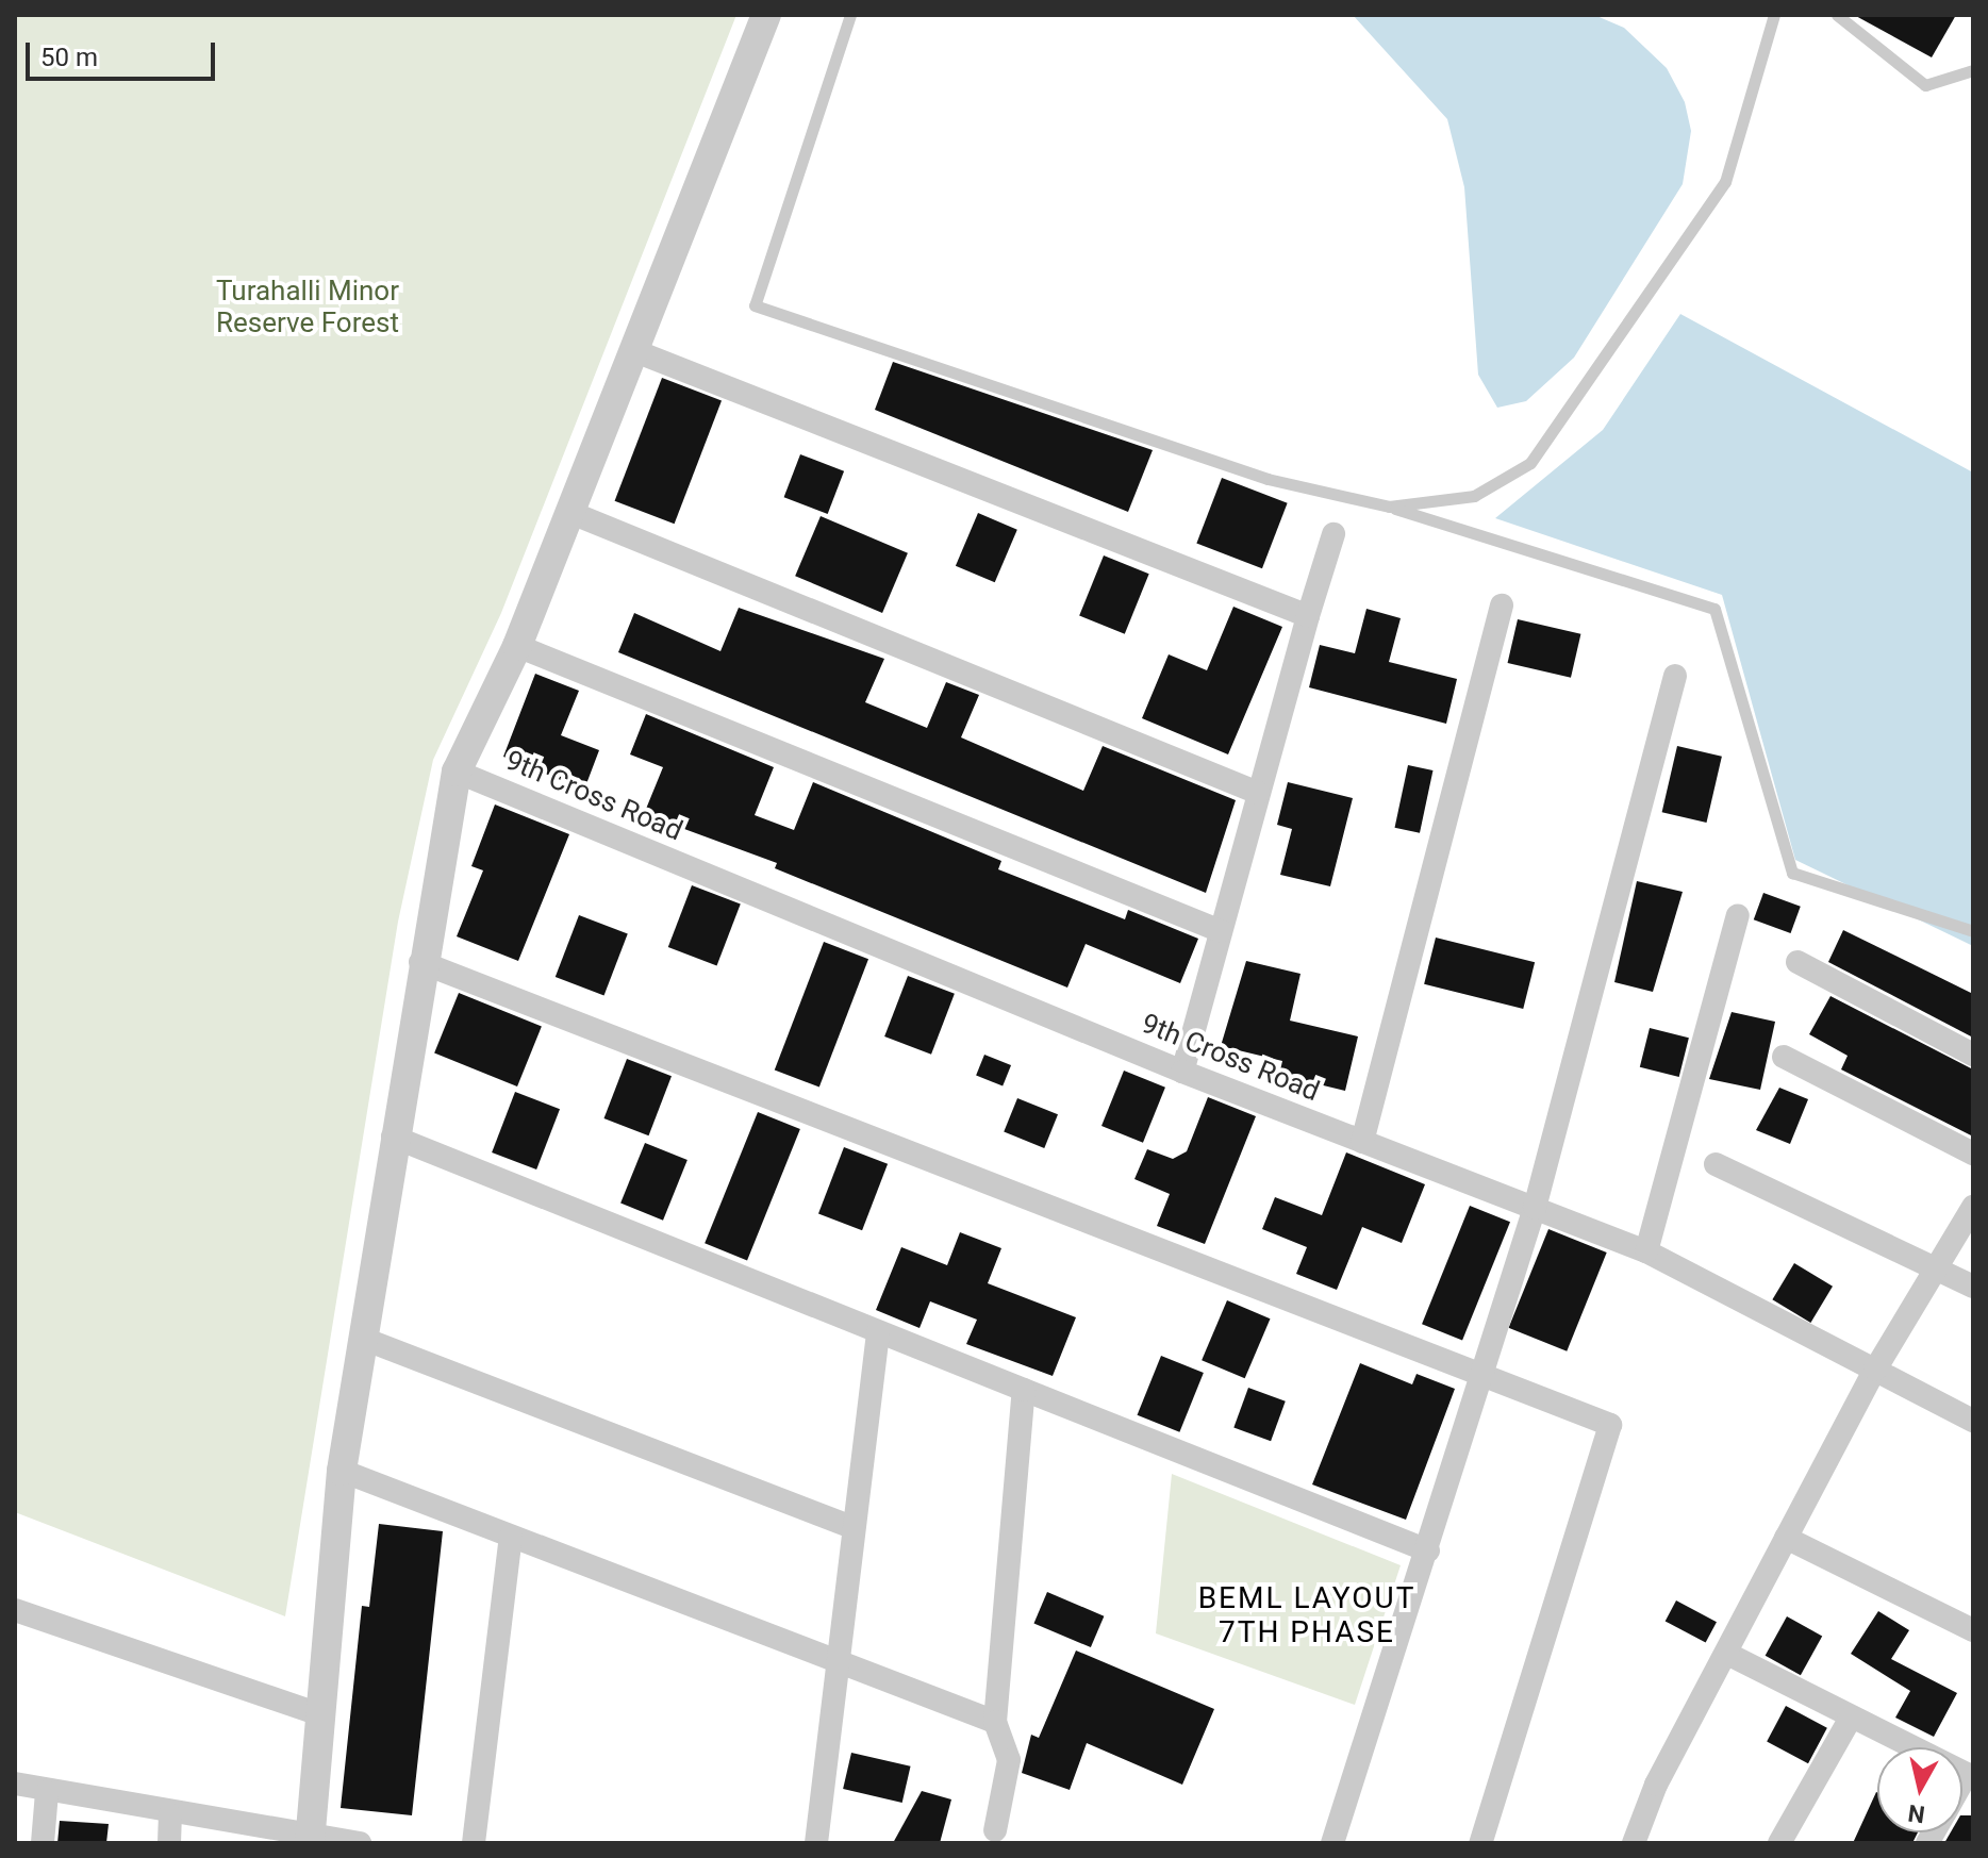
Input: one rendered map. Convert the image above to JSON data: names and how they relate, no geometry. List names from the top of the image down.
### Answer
{
  "streets": {
    "street": ["9th Cross Road"]
  },
  "districts": ["BEML LAYOUT 7TH PHASE"],
  "parks": ["Turahalli Minor Reserve Forest"],
  "scale_bar": "50 m",
  "north": "bottom"
}
